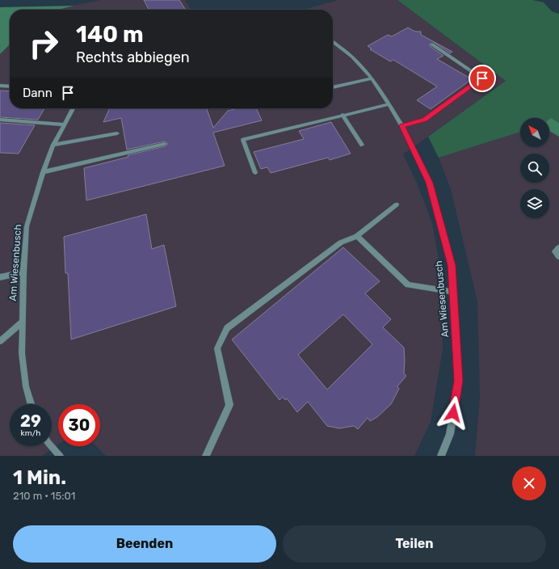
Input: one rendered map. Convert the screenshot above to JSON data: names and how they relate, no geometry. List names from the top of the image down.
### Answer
{
  "streets": {
    "street": ["Am Wiesenbusch"]
  },
  "north": "top left",
  "page": {
    "turn": ["140 m", "Rechts abbiegen"],
    "then": "Dann",
    "speed": "29 km/h",
    "limit": "30",
    "heading": ["1 Min.", "210 m · 15:01"],
    "buttons": ["Beenden", "Teilen"]
  }
}
